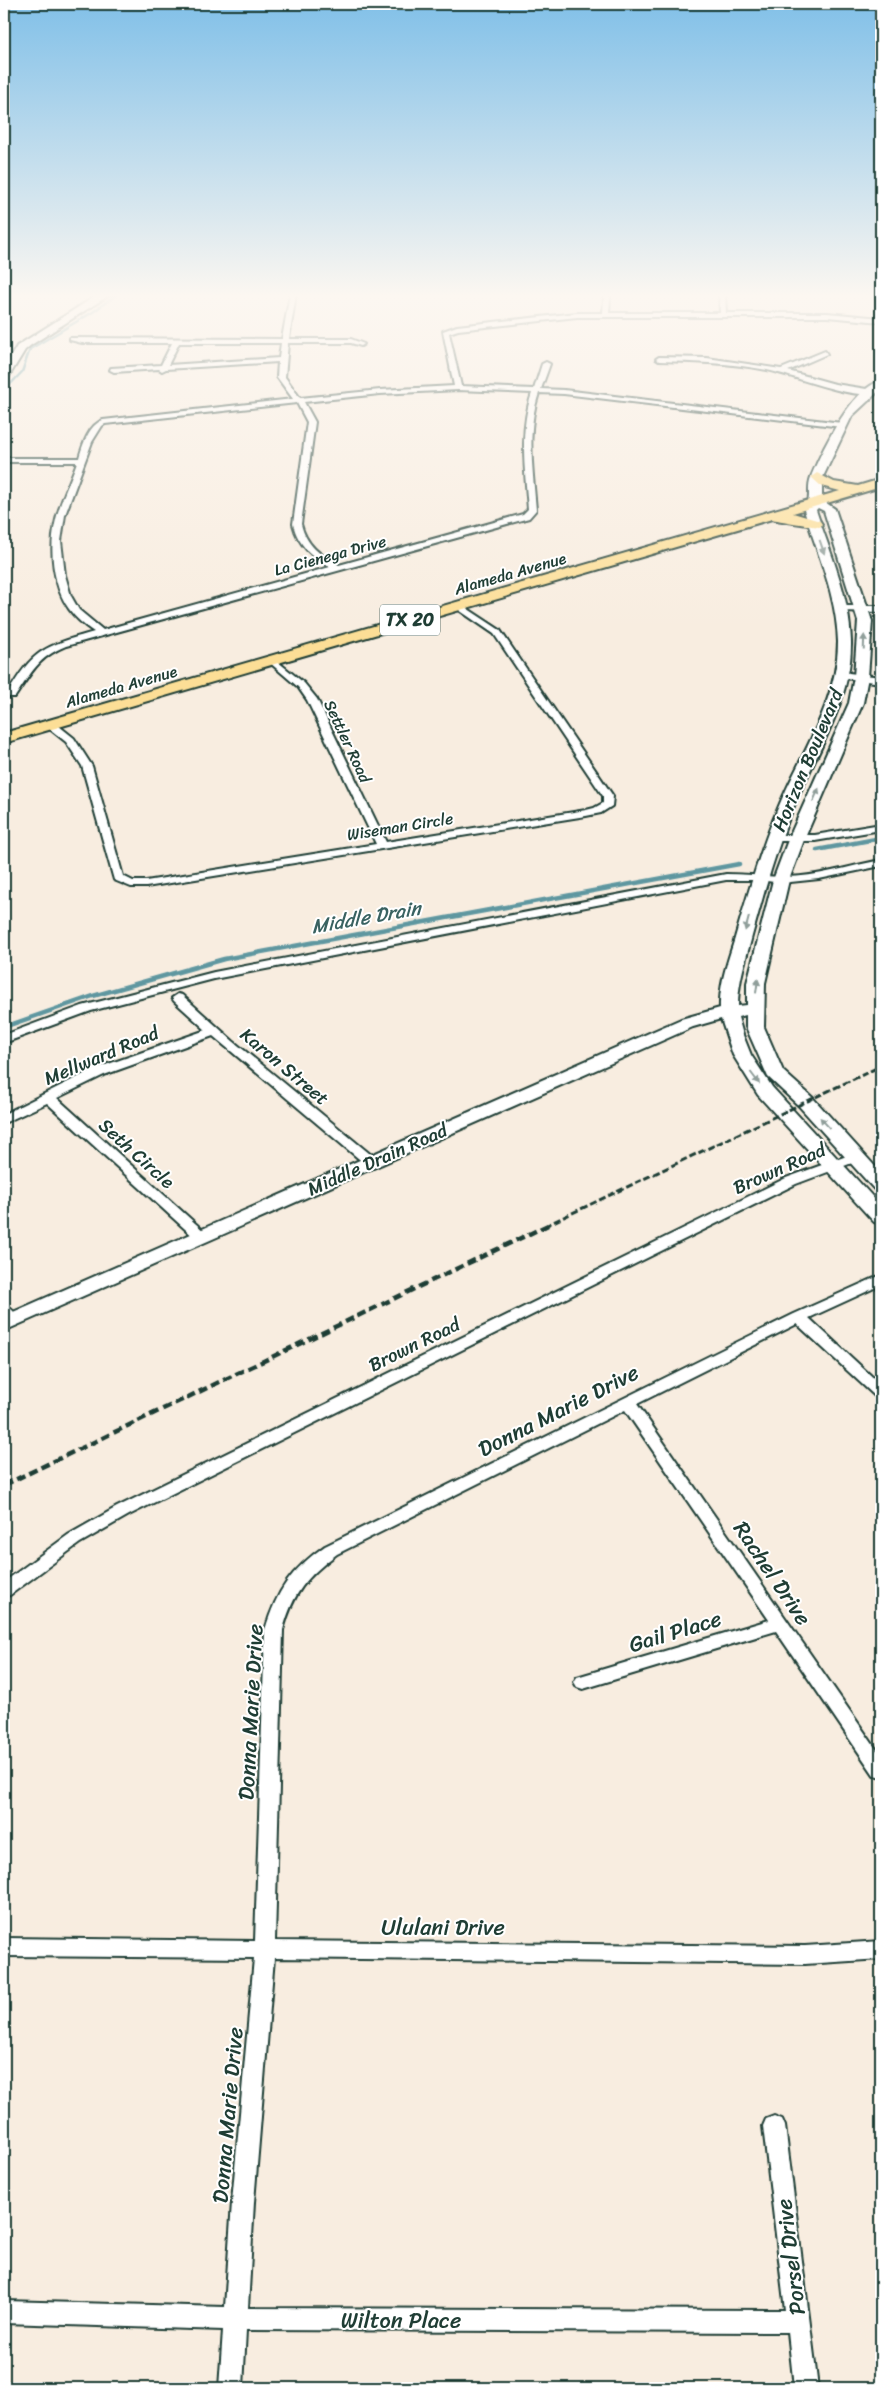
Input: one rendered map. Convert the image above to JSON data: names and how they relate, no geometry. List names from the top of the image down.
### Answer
{
  "streets": {
    "main road": [
      "Alameda Avenue",
      "TX 20",
      "Horizon Boulevard",
      "Middle Drain Road"
    ],
    "street": [
      "La Cienega Drive",
      "Settler Road",
      "Wiseman Circle",
      "Mellward Road",
      "Karon Street",
      "Seth Circle",
      "Brown Road",
      "Donna Marie Drive",
      "Rachel Drive",
      "Gail Place",
      "Ululani Drive",
      "Porsel Drive",
      "Wilton Place"
    ]
  },
  "crossings": [
    ["Alameda Avenue", "Settler Road"],
    ["Alameda Avenue", "Horizon Boulevard"],
    ["Alameda Avenue", "Wiseman Circle"],
    ["Settler Road", "Wiseman Circle"],
    ["Horizon Boulevard", "Middle Drain Road"],
    ["Horizon Boulevard", "Brown Road"],
    ["Mellward Road", "Karon Street"],
    ["Mellward Road", "Seth Circle"],
    ["Karon Street", "Middle Drain Road"],
    ["Seth Circle", "Middle Drain Road"],
    ["Donna Marie Drive", "Rachel Drive"],
    ["Donna Marie Drive", "Ululani Drive"],
    ["Donna Marie Drive", "Wilton Place"],
    ["Rachel Drive", "Gail Place"],
    ["Porsel Drive", "Wilton Place"]
  ],
  "water": ["Middle Drain"]
}
